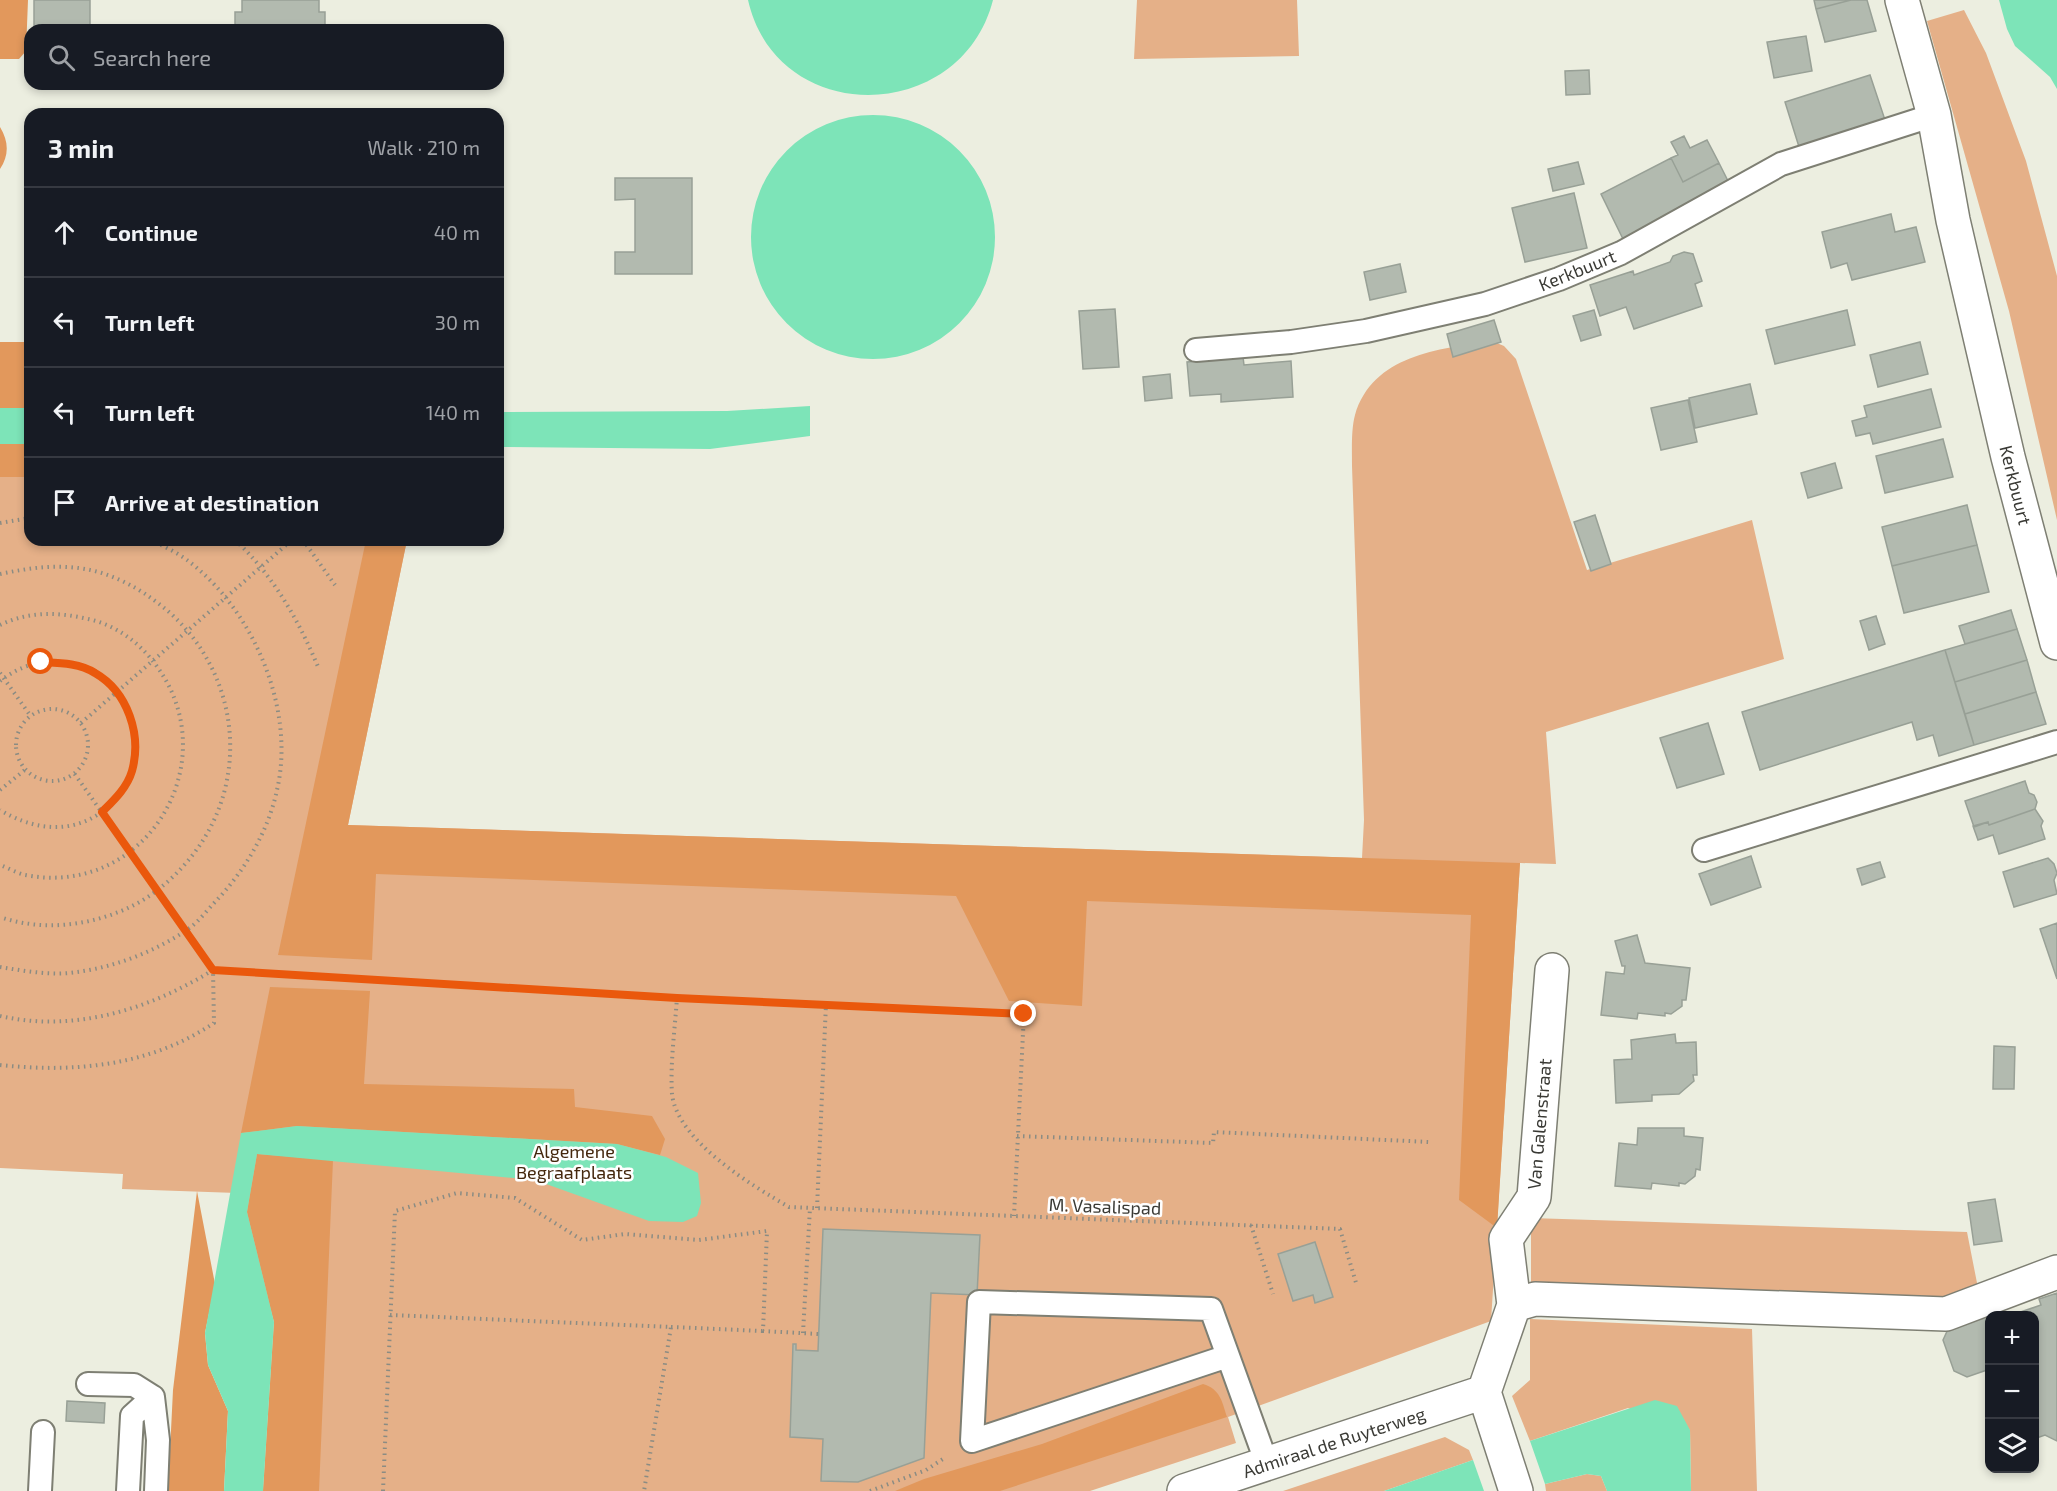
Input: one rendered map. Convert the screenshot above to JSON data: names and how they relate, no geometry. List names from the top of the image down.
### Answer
{
  "streets": {
    "street": ["Kerkbuurt", "Van Galenstraat", "Admiraal de Ruyterweg"],
    "path": ["M. Vasalispad"]
  },
  "parks": ["Algemene Begraafplaats"],
  "page": {
    "search": "Search here",
    "heading": ["3 min", "Walk · 210 m"],
    "list": [
      ["Continue", "40 m"],
      ["Turn left", "30 m"],
      ["Turn left", "140 m"],
      "Arrive at destination"
    ],
    "map_buttons": ["+", "−"]
  }
}
